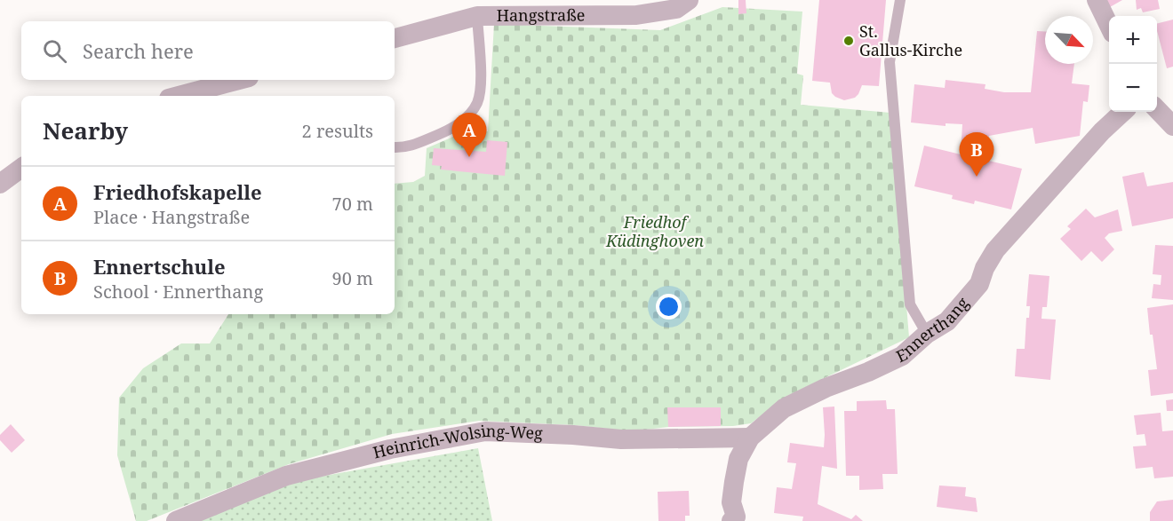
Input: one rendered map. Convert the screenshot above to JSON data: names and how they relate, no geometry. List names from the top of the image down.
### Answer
{
  "streets": {
    "street": ["Hangstraße", "Ennerthang", "Heinrich-Wolsing-Weg"]
  },
  "crossings": [
    ["Ennerthang", "Heinrich-Wolsing-Weg"]
  ],
  "parks": ["Friedhof Küdinghoven"],
  "places": ["St. Gallus-Kirche"],
  "north": "bottom right",
  "page": {
    "map_buttons": ["+", "−"],
    "search": "Search here",
    "heading": ["Nearby", "2 results"],
    "pins": ["A", "B"],
    "list": [
      {
        "mark": "A",
        "name": "Friedhofskapelle",
        "note": "Place · Hangstraße",
        "value": "70 m"
      },
      {
        "mark": "B",
        "name": "Ennertschule",
        "note": "School · Ennerthang",
        "value": "90 m"
      }
    ]
  }
}
